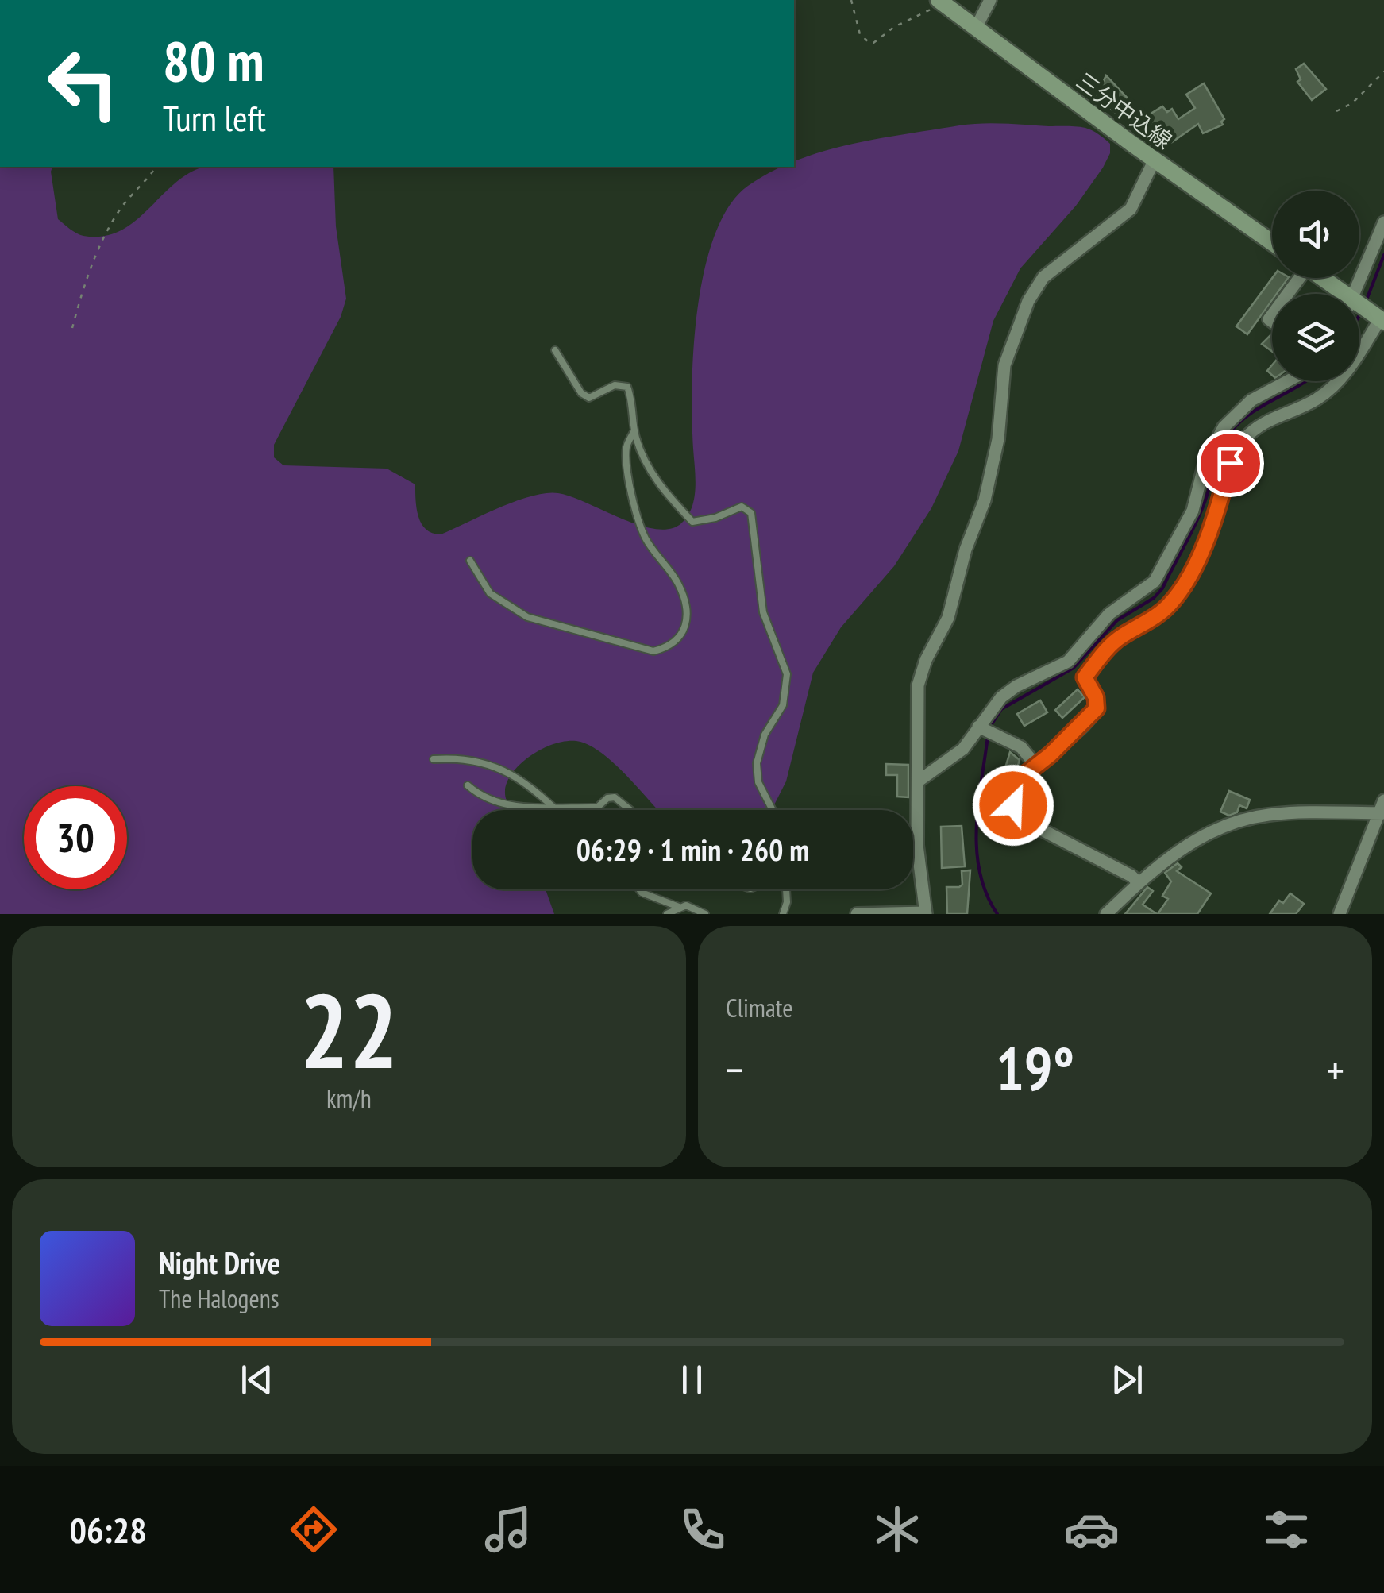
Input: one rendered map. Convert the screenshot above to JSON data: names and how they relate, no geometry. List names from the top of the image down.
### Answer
{
  "streets": {
    "main road": ["三分中込線"]
  },
  "page": {
    "turn": ["80 m", "Turn left"],
    "limit": "30",
    "trip": "06:29 · 1 min · 260 m",
    "tile": [
      ["22", "km/h"],
      "Climate"
    ],
    "heat": ["−", "19°", "+"],
    "song": ["Night Drive", "The Halogens"],
    "tabs": "06:28"
  }
}
